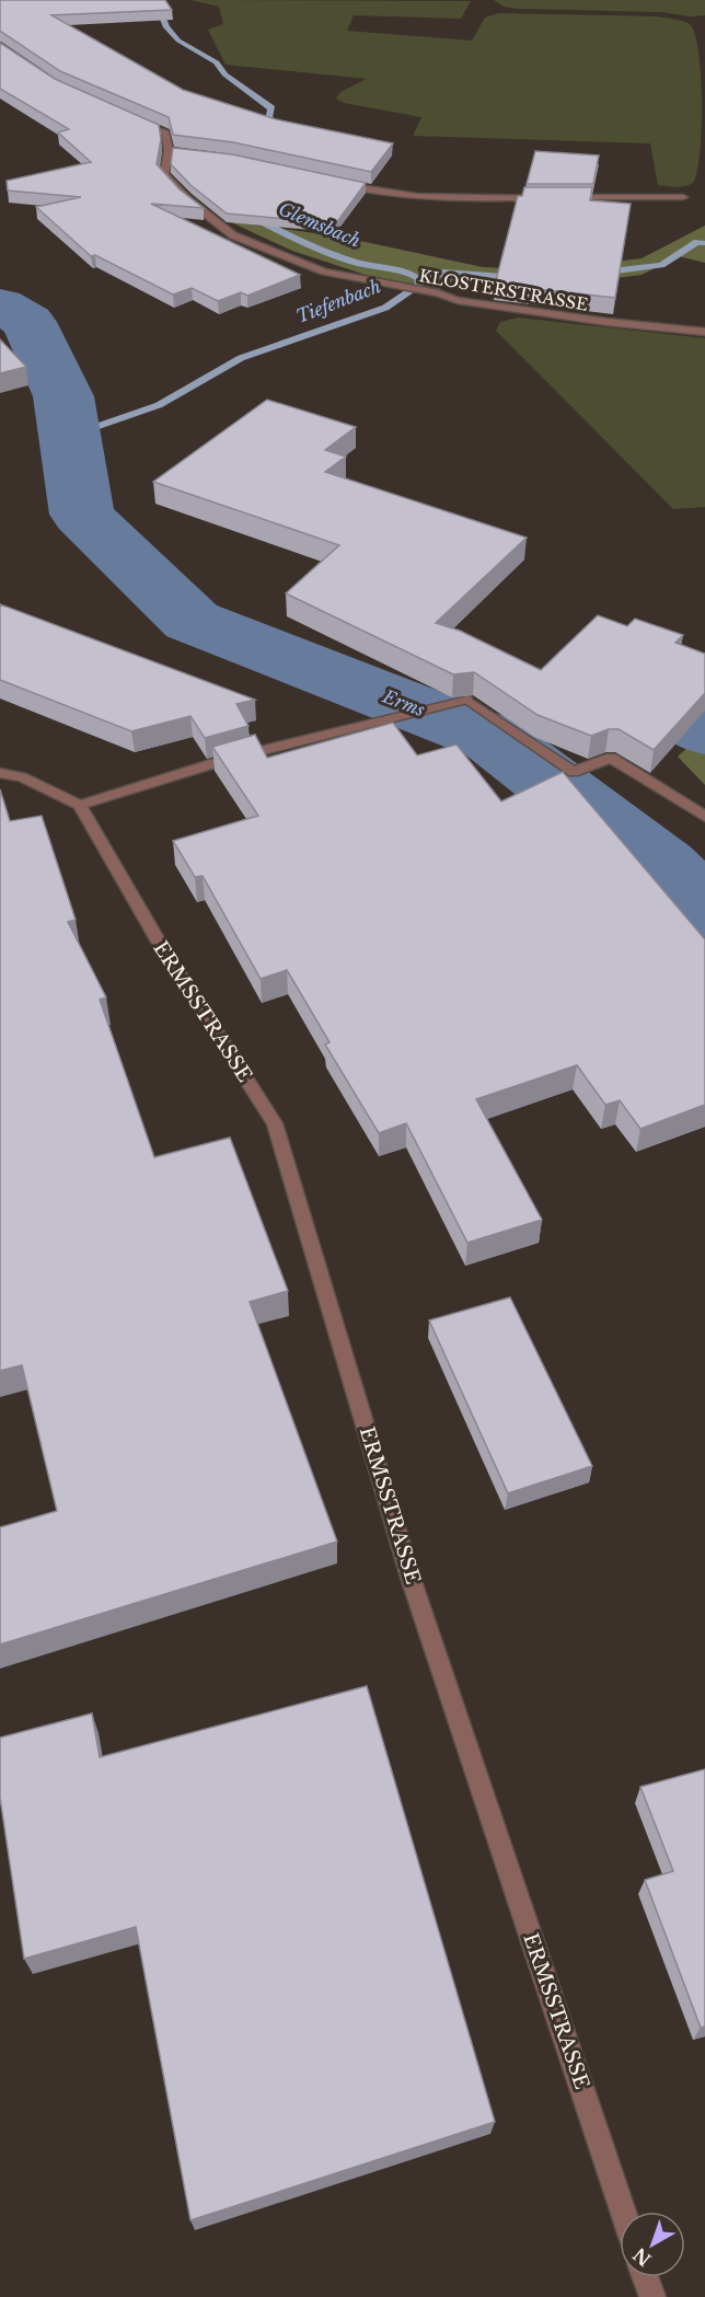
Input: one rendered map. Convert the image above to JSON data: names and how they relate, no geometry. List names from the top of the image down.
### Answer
{
  "streets": {
    "street": ["KLOSTERSTRASSE", "ERMSSTRASSE"]
  },
  "water": ["Glemsbach", "Tiefenbach", "Erms"],
  "north": "bottom left"
}
